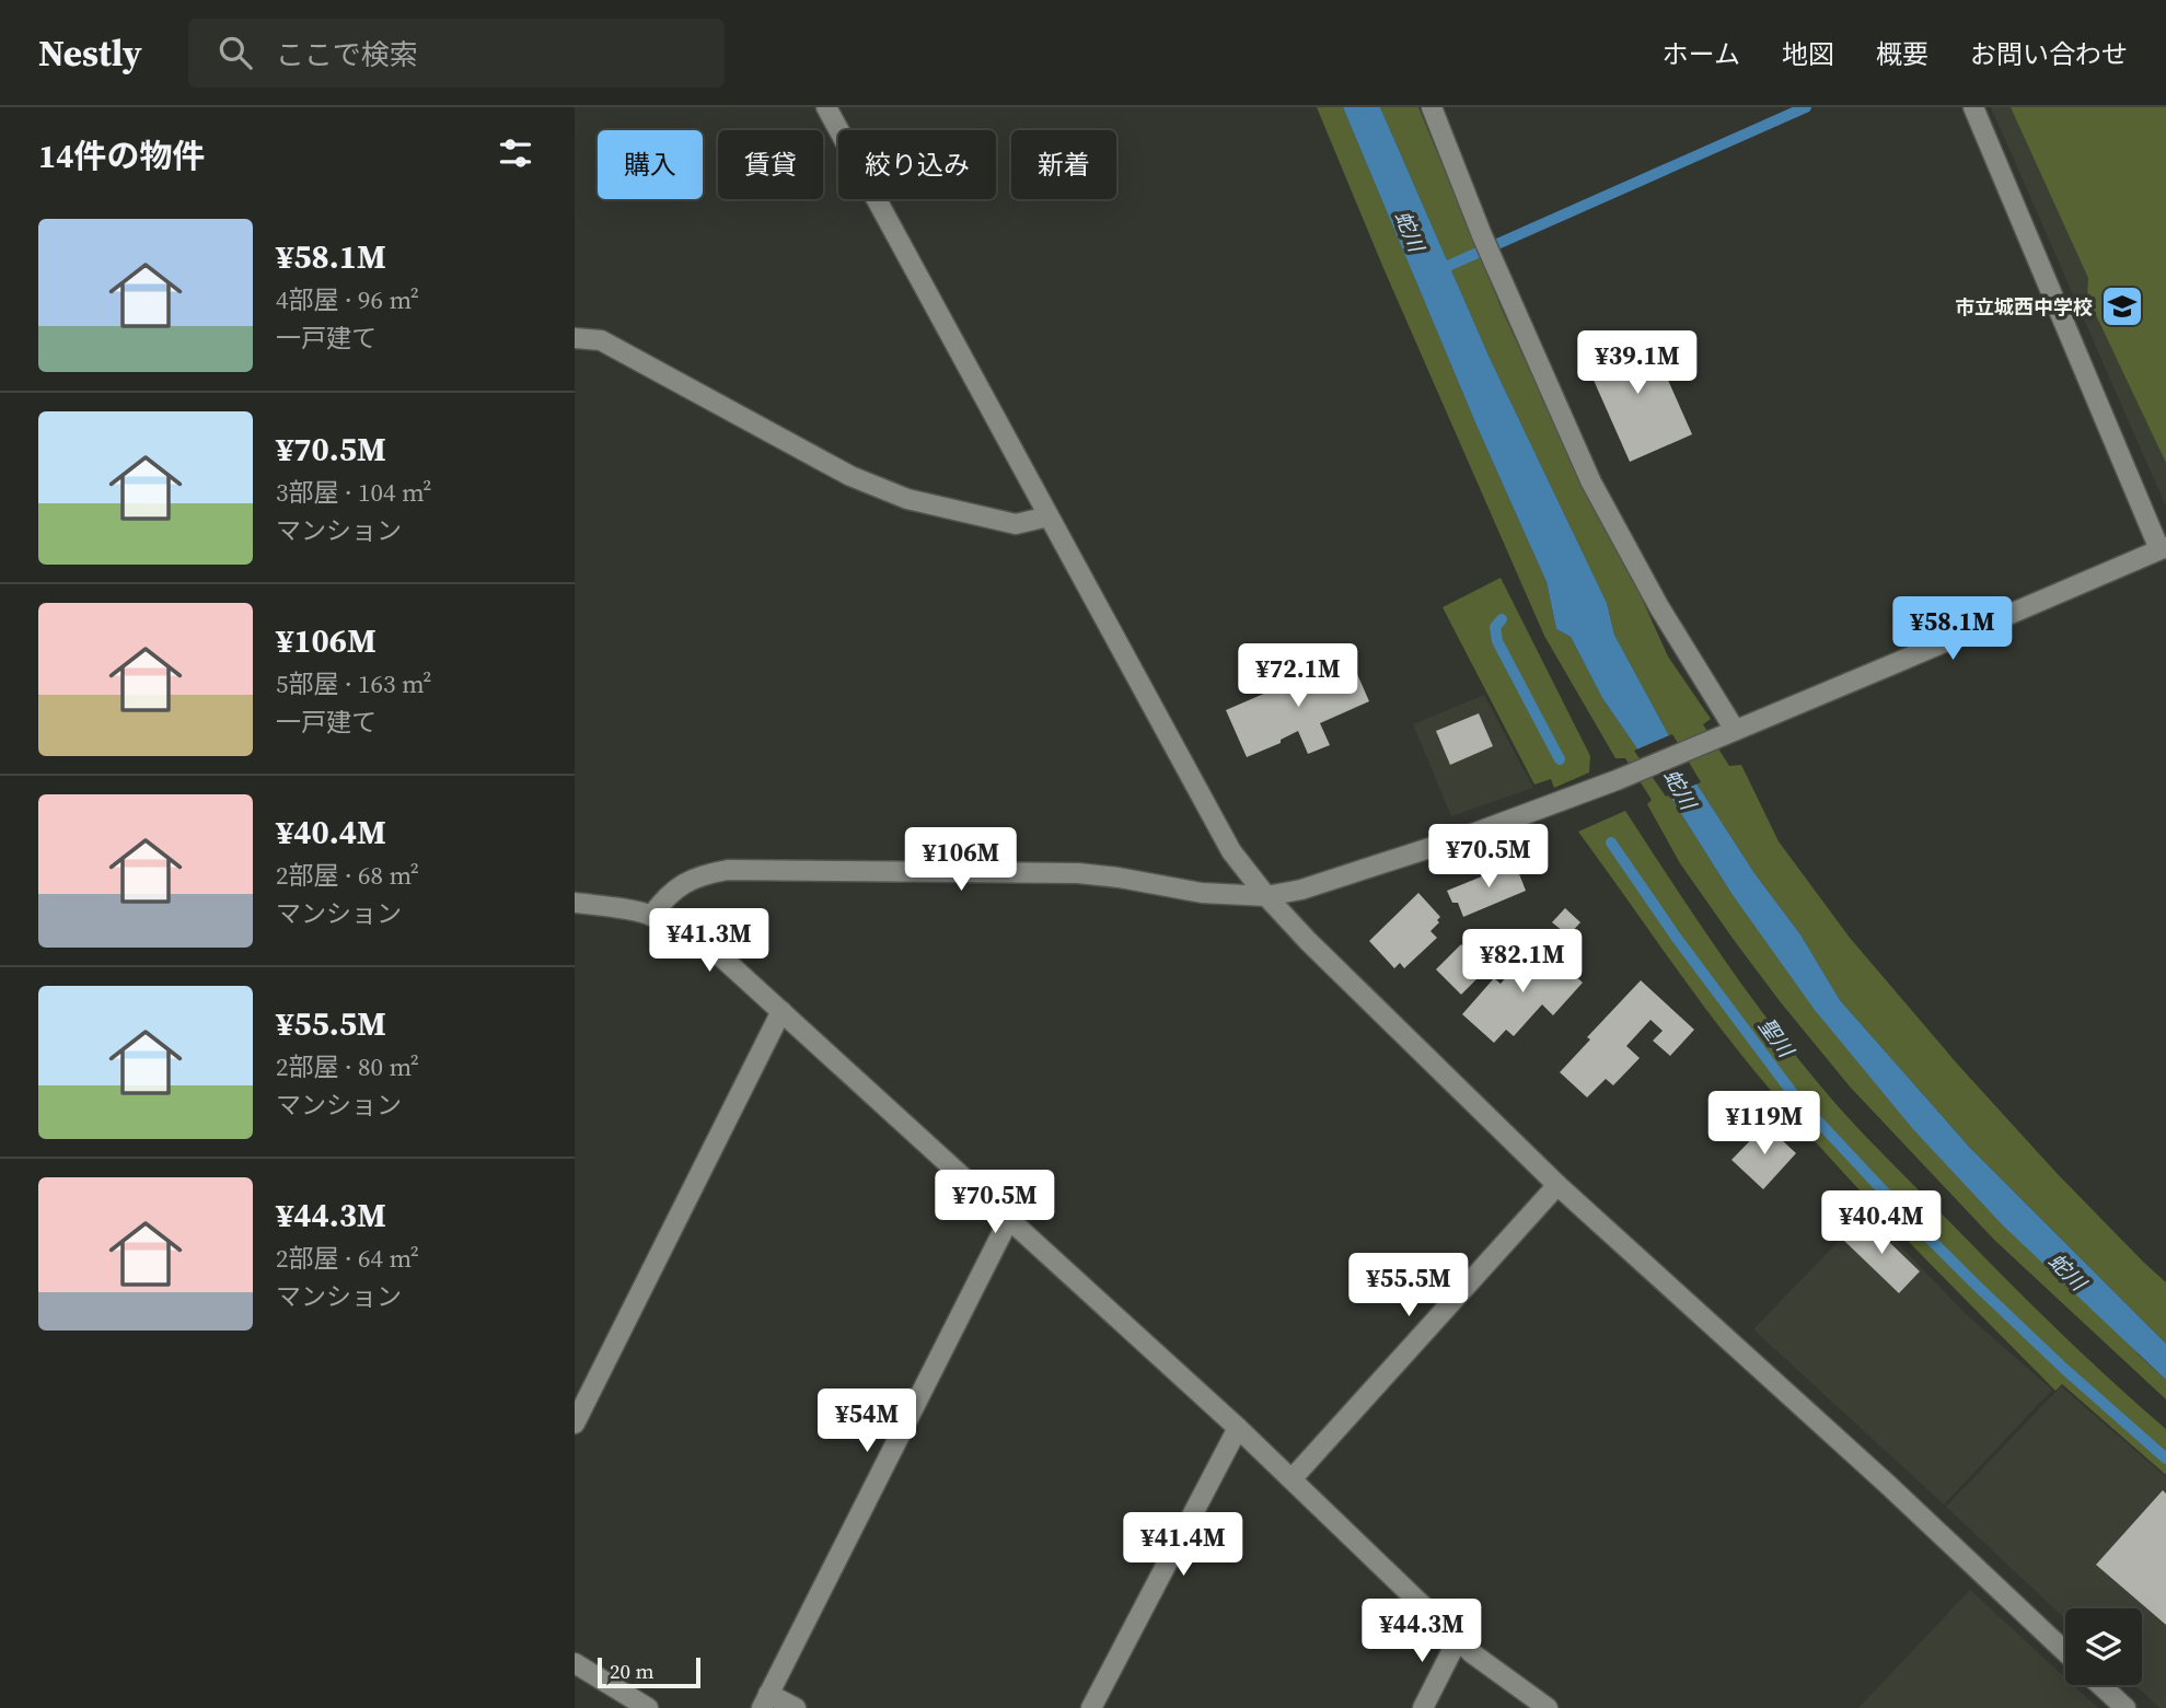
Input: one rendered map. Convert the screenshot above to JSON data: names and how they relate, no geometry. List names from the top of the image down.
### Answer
{
  "water": ["蛇川", "聖川"],
  "places": {
    "school or university": ["市立城西中学校"]
  },
  "scale_bar": "20 m",
  "page": {
    "header": "Nestly",
    "search": "ここで検索",
    "nav": [
      "ホーム",
      "地図",
      "概要",
      "お問い合わせ"
    ],
    "heading": "14件の物件",
    "chip": [
      "購入",
      "賃貸",
      "絞り込み",
      "新着"
    ],
    "list": [
      {
        "name": "¥58.1M",
        "note": "4部屋 · 96 m² · 一戸建て"
      },
      {
        "name": "¥70.5M",
        "note": "3部屋 · 104 m² · マンション"
      },
      {
        "name": "¥106M",
        "note": "5部屋 · 163 m² · 一戸建て"
      },
      {
        "name": "¥40.4M",
        "note": "2部屋 · 68 m² · マンション"
      },
      {
        "name": "¥55.5M",
        "note": "2部屋 · 80 m² · マンション"
      },
      {
        "name": "¥44.3M",
        "note": "2部屋 · 64 m² · マンション"
      }
    ],
    "price": [
      "¥39.1M",
      "¥58.1M",
      "¥72.1M",
      "¥70.5M",
      "¥106M",
      "¥41.3M",
      "¥82.1M",
      "¥119M",
      "¥70.5M",
      "¥40.4M",
      "¥55.5M",
      "¥54M",
      "¥41.4M",
      "¥44.3M"
    ],
    "scale": "20 m"
  }
}
